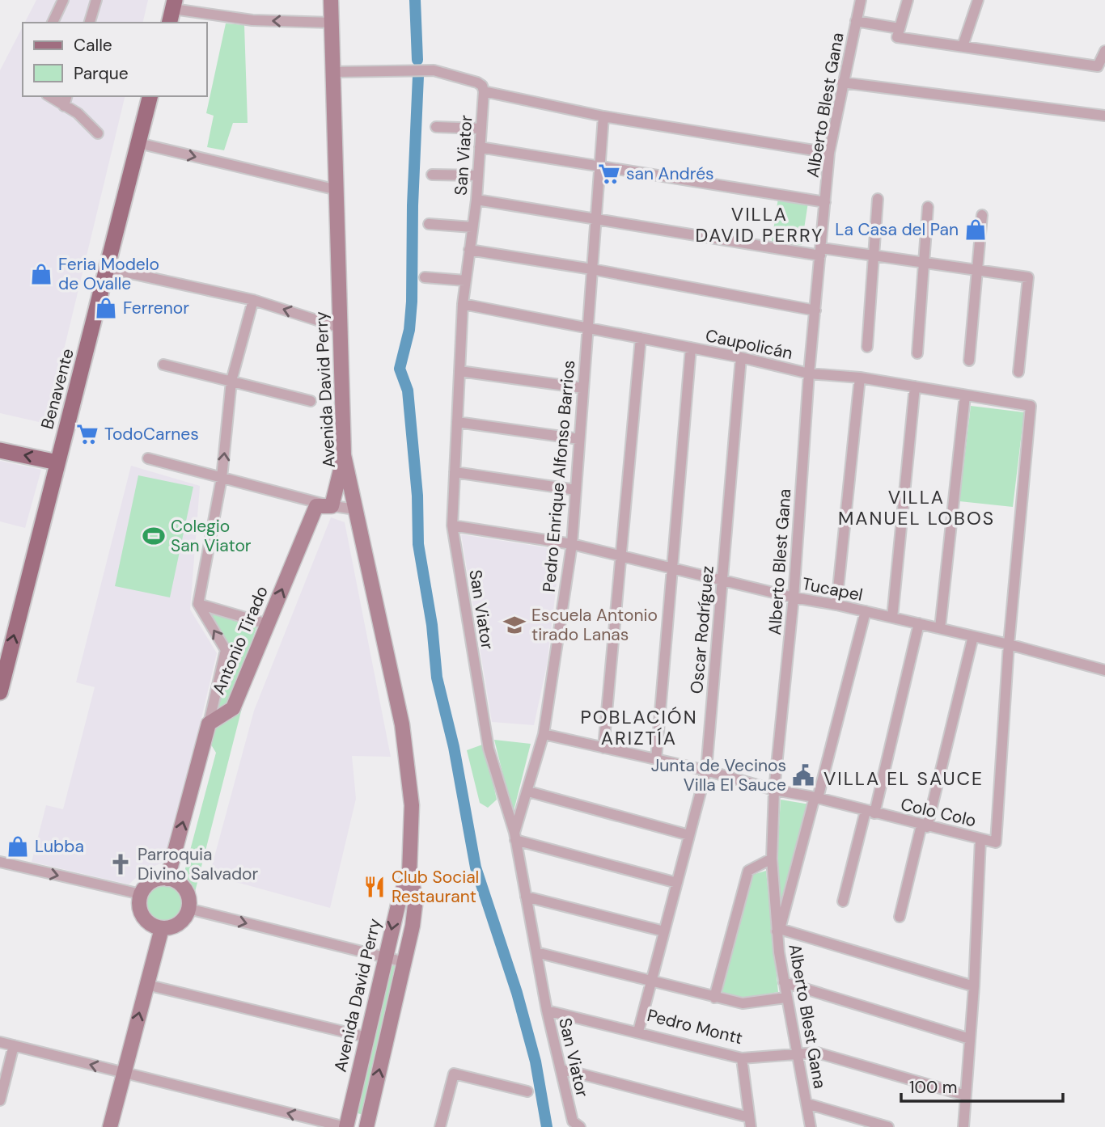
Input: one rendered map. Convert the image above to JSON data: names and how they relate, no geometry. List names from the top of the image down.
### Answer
{
  "streets": {
    "main road": ["Benavente", "Avenida David Perry", "Antonio Tirado"],
    "street": [
      "Alberto Blest Gana",
      "San Viator",
      "Caupolicán",
      "Pedro Enrique Alfonso Barrios",
      "Tucapel",
      "Oscar Rodríguez",
      "Colo Colo",
      "Pedro Montt"
    ]
  },
  "crossings": [
    ["Alberto Blest Gana", "Caupolicán"],
    ["Alberto Blest Gana", "Tucapel"],
    ["Alberto Blest Gana", "Colo Colo"],
    ["Alberto Blest Gana", "Pedro Montt"],
    ["San Viator", "Caupolicán"],
    ["San Viator", "Pedro Enrique Alfonso Barrios"],
    ["San Viator", "Tucapel"],
    ["San Viator", "Pedro Montt"],
    ["Caupolicán", "Pedro Enrique Alfonso Barrios"],
    ["Caupolicán", "Tucapel"],
    ["Caupolicán", "Oscar Rodríguez"],
    ["Caupolicán", "Colo Colo"],
    ["Pedro Enrique Alfonso Barrios", "Tucapel"],
    ["Pedro Enrique Alfonso Barrios", "Colo Colo"],
    ["Tucapel", "Oscar Rodríguez"],
    ["Tucapel", "Colo Colo"],
    ["Oscar Rodríguez", "Colo Colo"],
    ["Oscar Rodríguez", "Pedro Montt"]
  ],
  "one_way": ["Benavente", "Antonio Tirado"],
  "districts": [
    "VILLA DAVID PERRY",
    "VILLA MANUEL LOBOS",
    "POBLACIÓN ARIZTÍA",
    "VILLA EL SAUCE"
  ],
  "places": {
    "supermarket": ["san Andrés", "TodoCarnes"],
    "shop": [
      "La Casa del Pan",
      "Feria Modelo de Ovalle",
      "Ferrenor",
      "Lubba"
    ],
    "sports": ["Colegio San Viator"],
    "school or university": ["Escuela Antonio tirado Lanas"],
    "public building": ["Junta de Vecinos Villa El Sauce"],
    "church": ["Parroquia Divino Salvador"],
    "restaurant": ["Club Social Restaurant"]
  },
  "legend": ["Calle", "Parque"],
  "scale_bar": "100 m"
}
